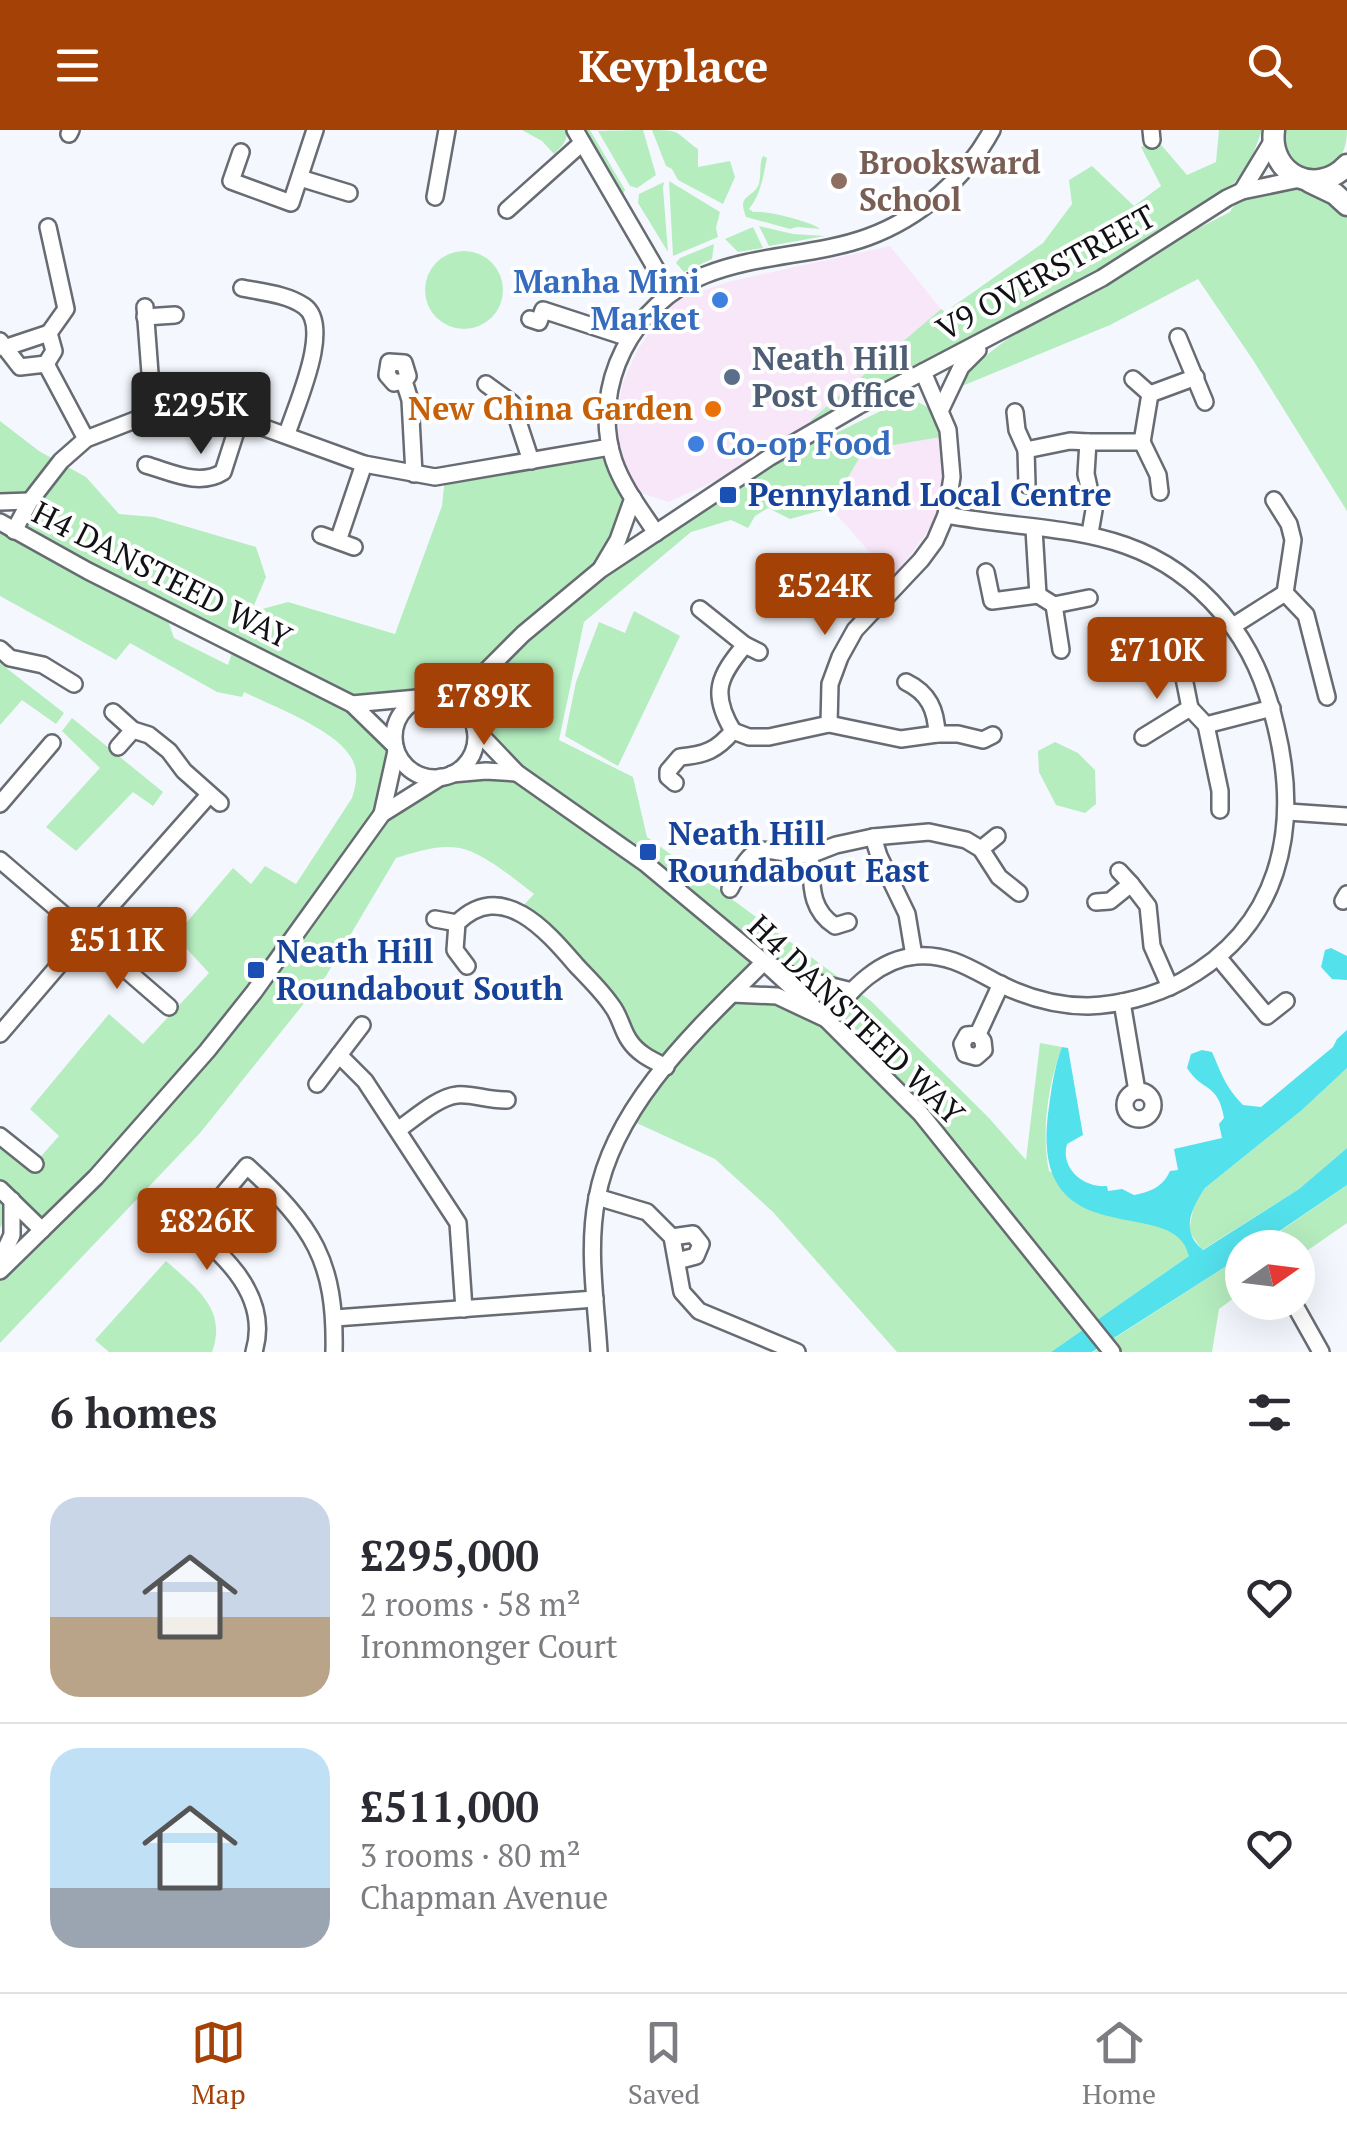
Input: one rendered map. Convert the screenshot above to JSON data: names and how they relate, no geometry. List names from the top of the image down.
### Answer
{
  "streets": {
    "street": ["V9 OVERSTREET", "H4 DANSTEED WAY"]
  },
  "crossings": [
    ["V9 OVERSTREET", "H4 DANSTEED WAY"]
  ],
  "places": {
    "other": [
      "Brooksward School",
      "Manha Mini Market",
      "Neath Hill Post Office",
      "New China Garden",
      "Co-op Food"
    ],
    "transit": ["Pennyland Local Centre", "Neath Hill Roundabout East", "Neath Hill Roundabout South"]
  },
  "north": "right",
  "page": {
    "header": "Keyplace",
    "price": [
      "£295K",
      "£524K",
      "£710K",
      "£789K",
      "£511K",
      "£826K"
    ],
    "heading": "6 homes",
    "list": [
      {
        "name": "£295,000",
        "note": "2 rooms · 58 m² · Ironmonger Court"
      },
      {
        "name": "£511,000",
        "note": "3 rooms · 80 m² · Chapman Avenue"
      }
    ],
    "tabs": ["Map", "Saved", "Home"]
  }
}
